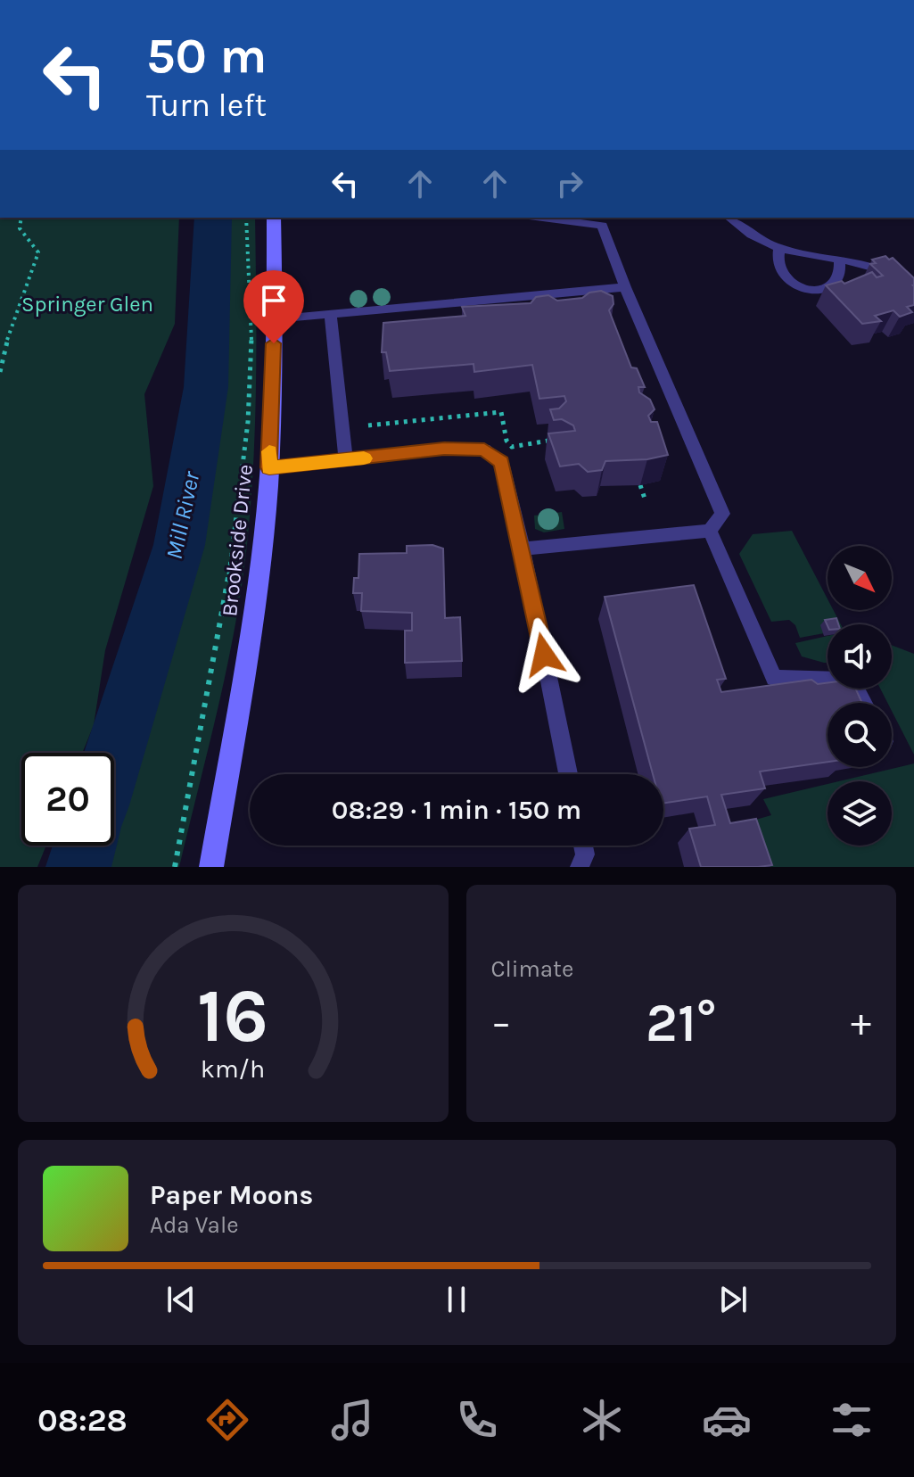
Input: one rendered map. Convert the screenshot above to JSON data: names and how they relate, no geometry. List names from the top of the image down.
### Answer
{
  "streets": {
    "main road": ["Brookside Drive"]
  },
  "water": ["Mill River"],
  "parks": ["Springer Glen"],
  "north": "bottom right",
  "page": {
    "turn": ["50 m", "Turn left"],
    "limit": "20",
    "trip": "08:29 · 1 min · 150 m",
    "tile": "Climate",
    "heat": ["−", "21°", "+"],
    "song": ["Paper Moons", "Ada Vale"],
    "tabs": "08:28",
    "gauge": ["16", "km/h"]
  }
}
